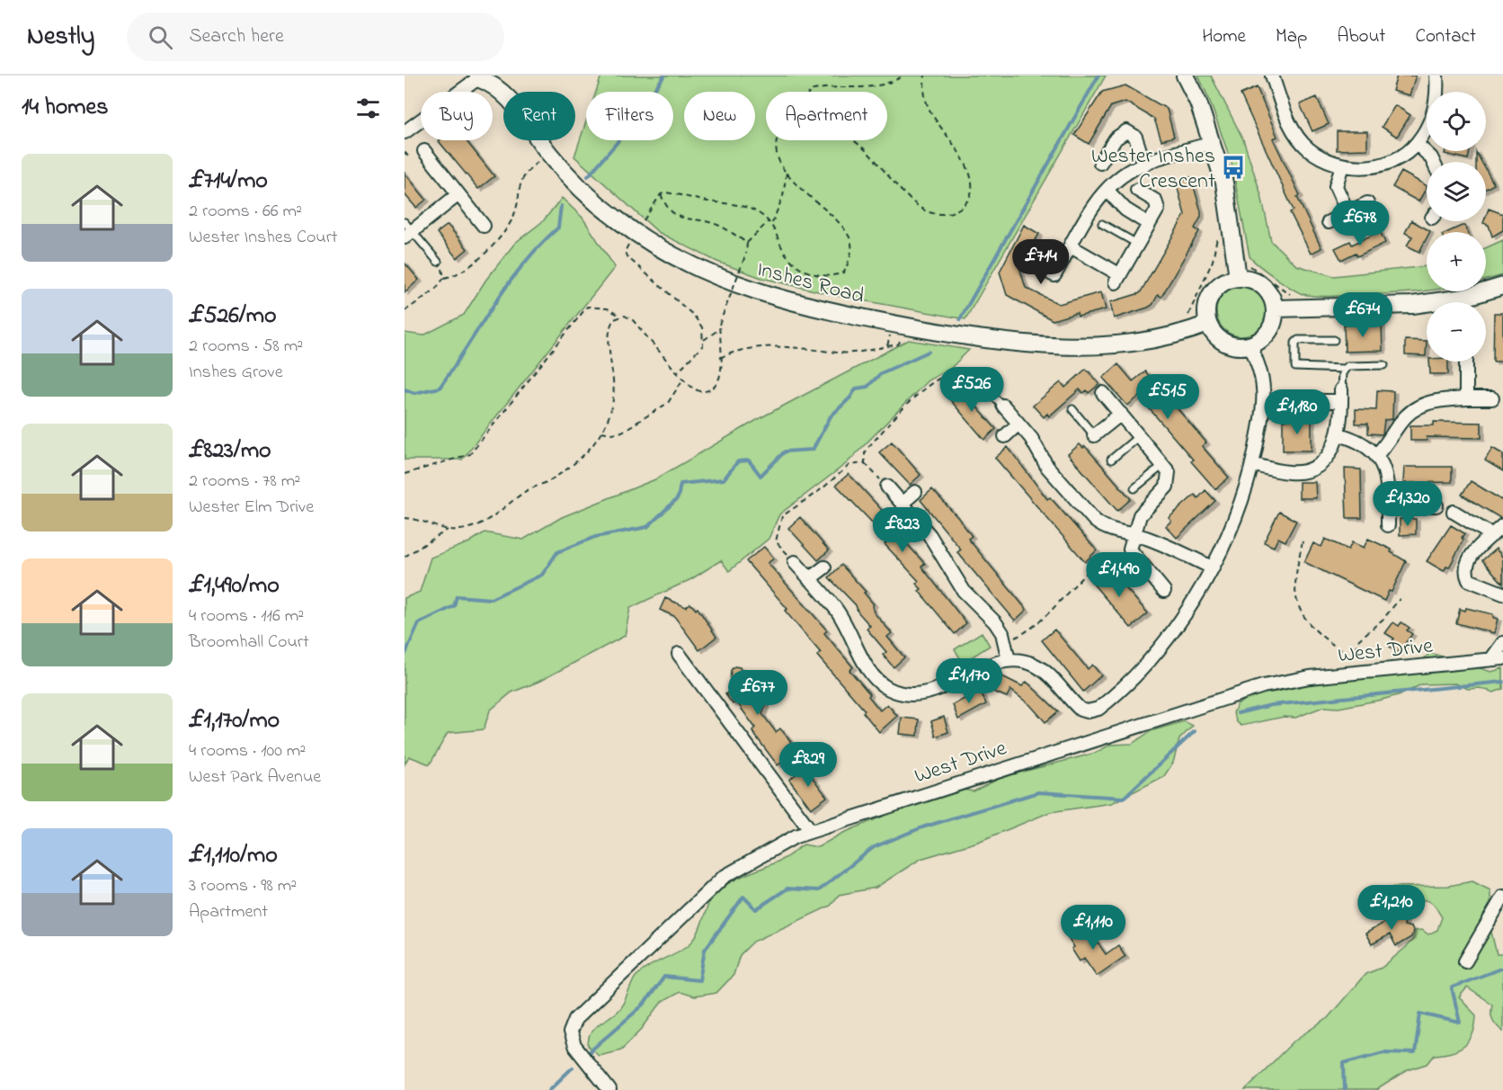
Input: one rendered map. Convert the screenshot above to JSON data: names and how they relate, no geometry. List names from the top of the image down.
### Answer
{
  "streets": {
    "street": ["Inshes Road", "West Drive"]
  },
  "places": {
    "bus stop": ["Wester Inshes Crescent"]
  },
  "page": {
    "header": "Nestly",
    "search": "Search here",
    "nav": [
      "Home",
      "Map",
      "About",
      "Contact"
    ],
    "heading": "14 homes",
    "map_buttons": ["+", "−"],
    "chip": [
      "Buy",
      "Rent",
      "Filters",
      "New",
      "Apartment"
    ],
    "list": [
      {
        "name": "£714/mo",
        "note": "2 rooms · 66 m² · Wester Inshes Court"
      },
      {
        "name": "£526/mo",
        "note": "2 rooms · 58 m² · Inshes Grove"
      },
      {
        "name": "£823/mo",
        "note": "2 rooms · 78 m² · Wester Elm Drive"
      },
      {
        "name": "£1,490/mo",
        "note": "4 rooms · 116 m² · Broomhall Court"
      },
      {
        "name": "£1,170/mo",
        "note": "4 rooms · 100 m² · West Park Avenue"
      },
      {
        "name": "£1,110/mo",
        "note": "3 rooms · 98 m² · Apartment"
      }
    ],
    "price": [
      "£678",
      "£714",
      "£674",
      "£526",
      "£515",
      "£1,180",
      "£1,320",
      "£823",
      "£1,490",
      "£1,170",
      "£677",
      "£829",
      "£1,210",
      "£1,110"
    ]
  }
}
